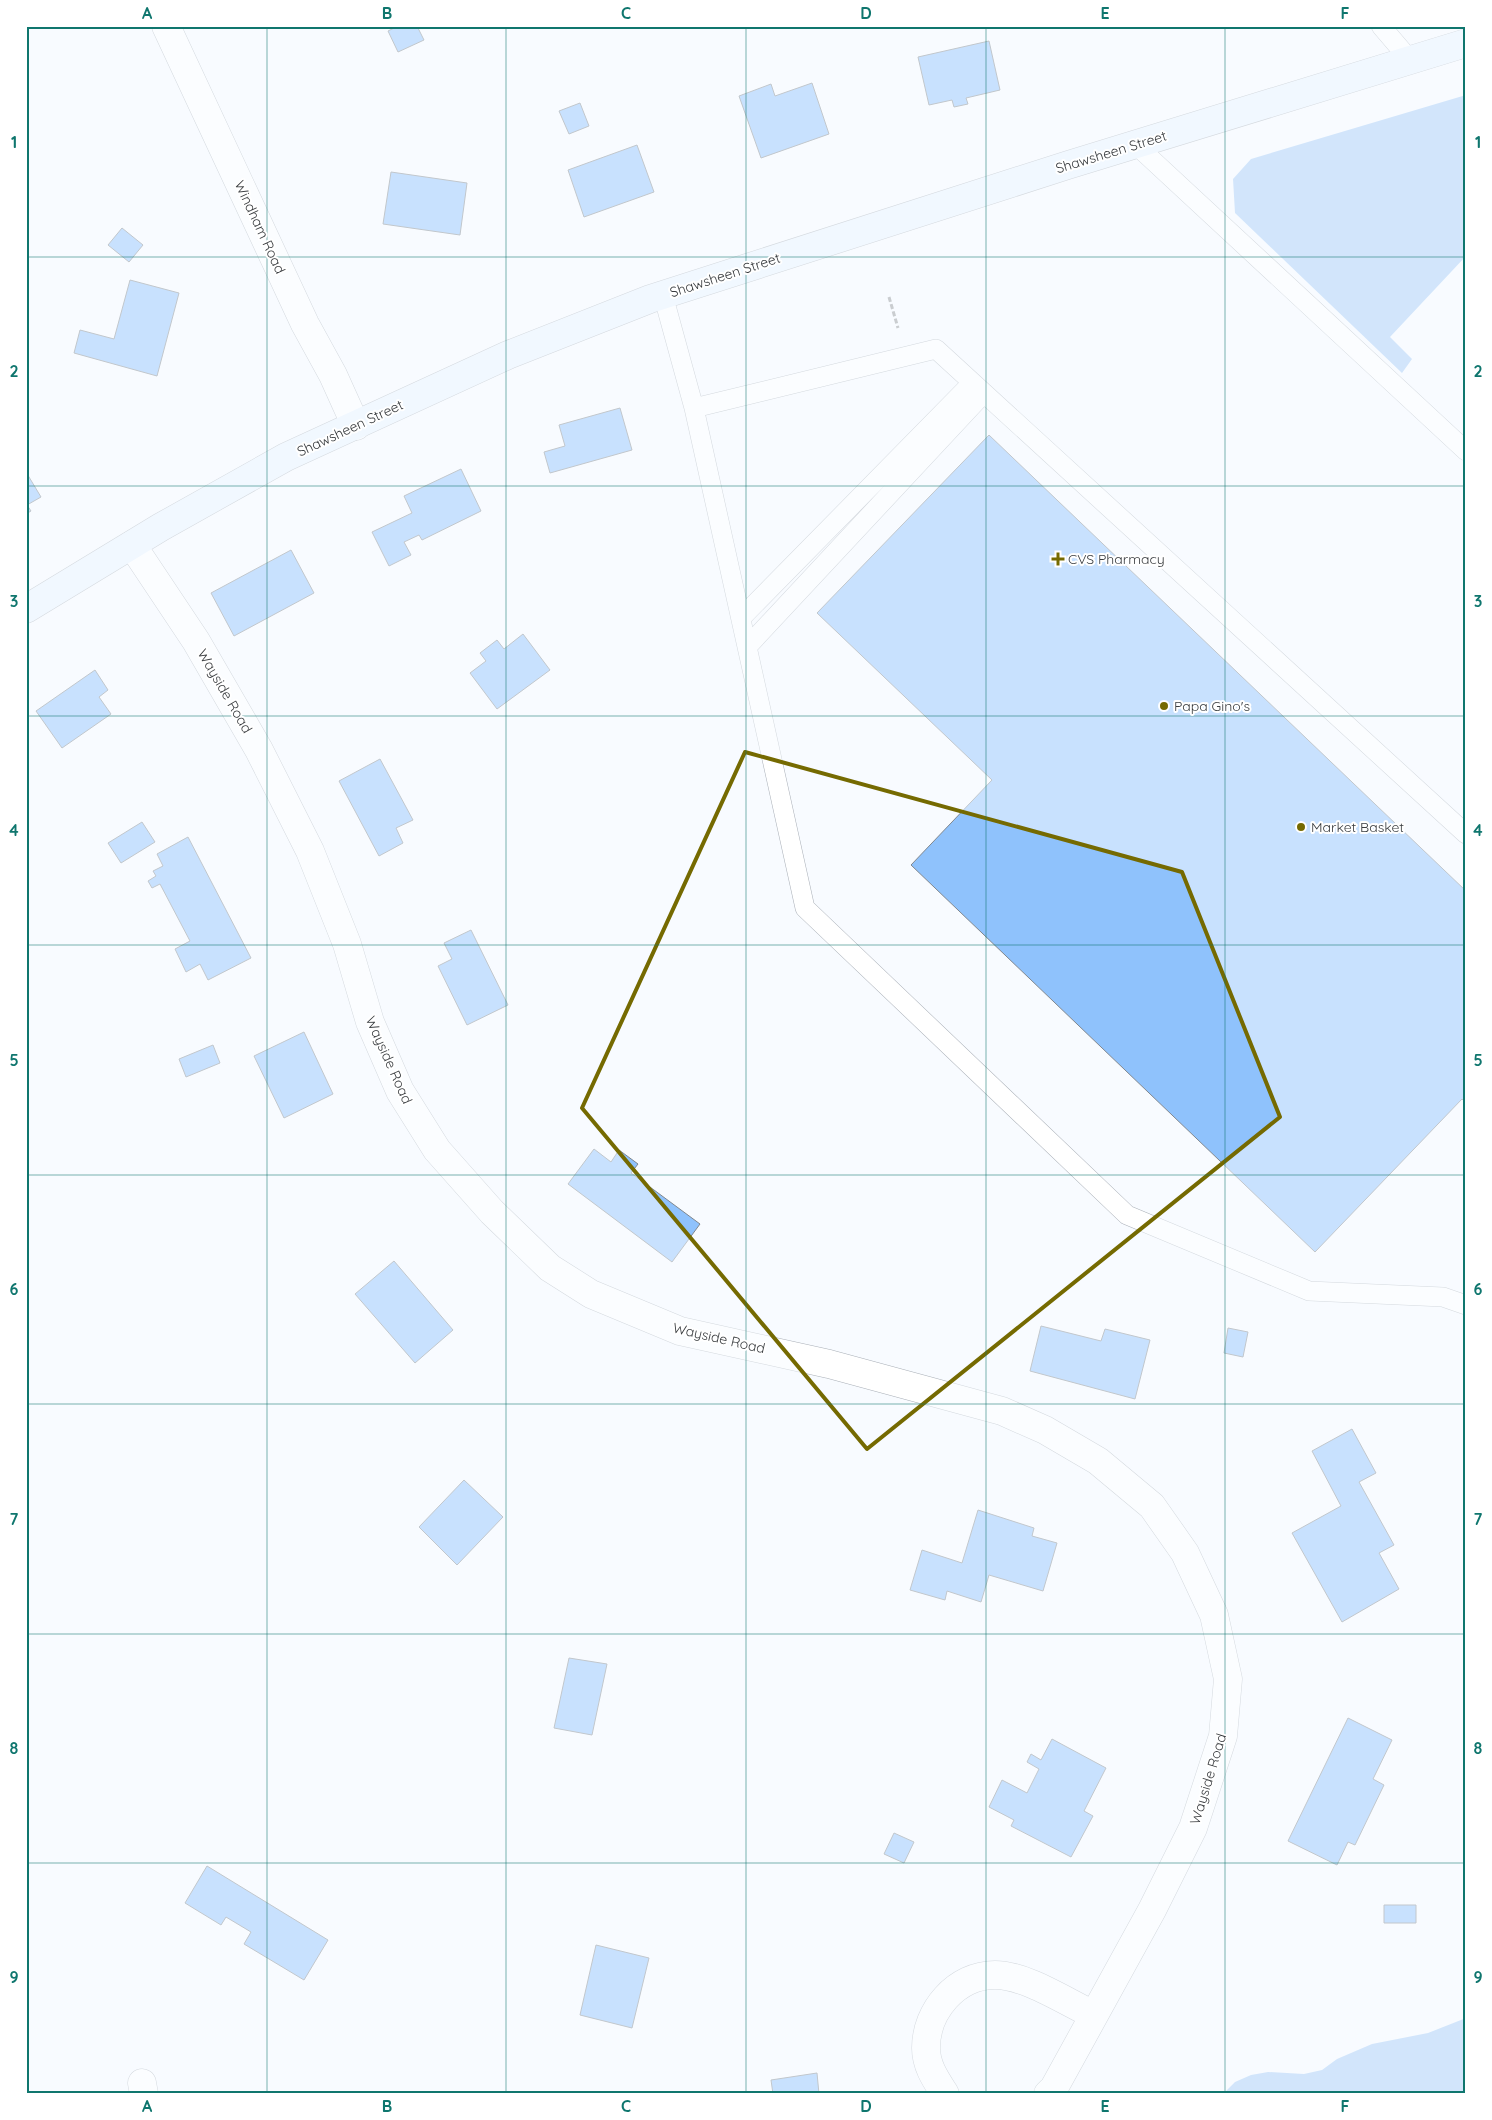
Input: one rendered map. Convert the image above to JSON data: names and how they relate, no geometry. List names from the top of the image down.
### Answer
{
  "streets": {
    "main road": ["Shawsheen Street"],
    "street": ["Windham Road", "Wayside Road"]
  },
  "crossings": [
    ["Shawsheen Street", "Windham Road"],
    ["Shawsheen Street", "Wayside Road"]
  ],
  "places": {
    "health": ["CVS Pharmacy"],
    "other": ["Papa Gino's", "Market Basket"]
  },
  "grid": {
    "columns": [
      "A",
      "B",
      "C",
      "D",
      "E",
      "F"
    ],
    "rows": [
      "1",
      "2",
      "3",
      "4",
      "5",
      "6",
      "7",
      "8",
      "9"
    ]
  }
}
